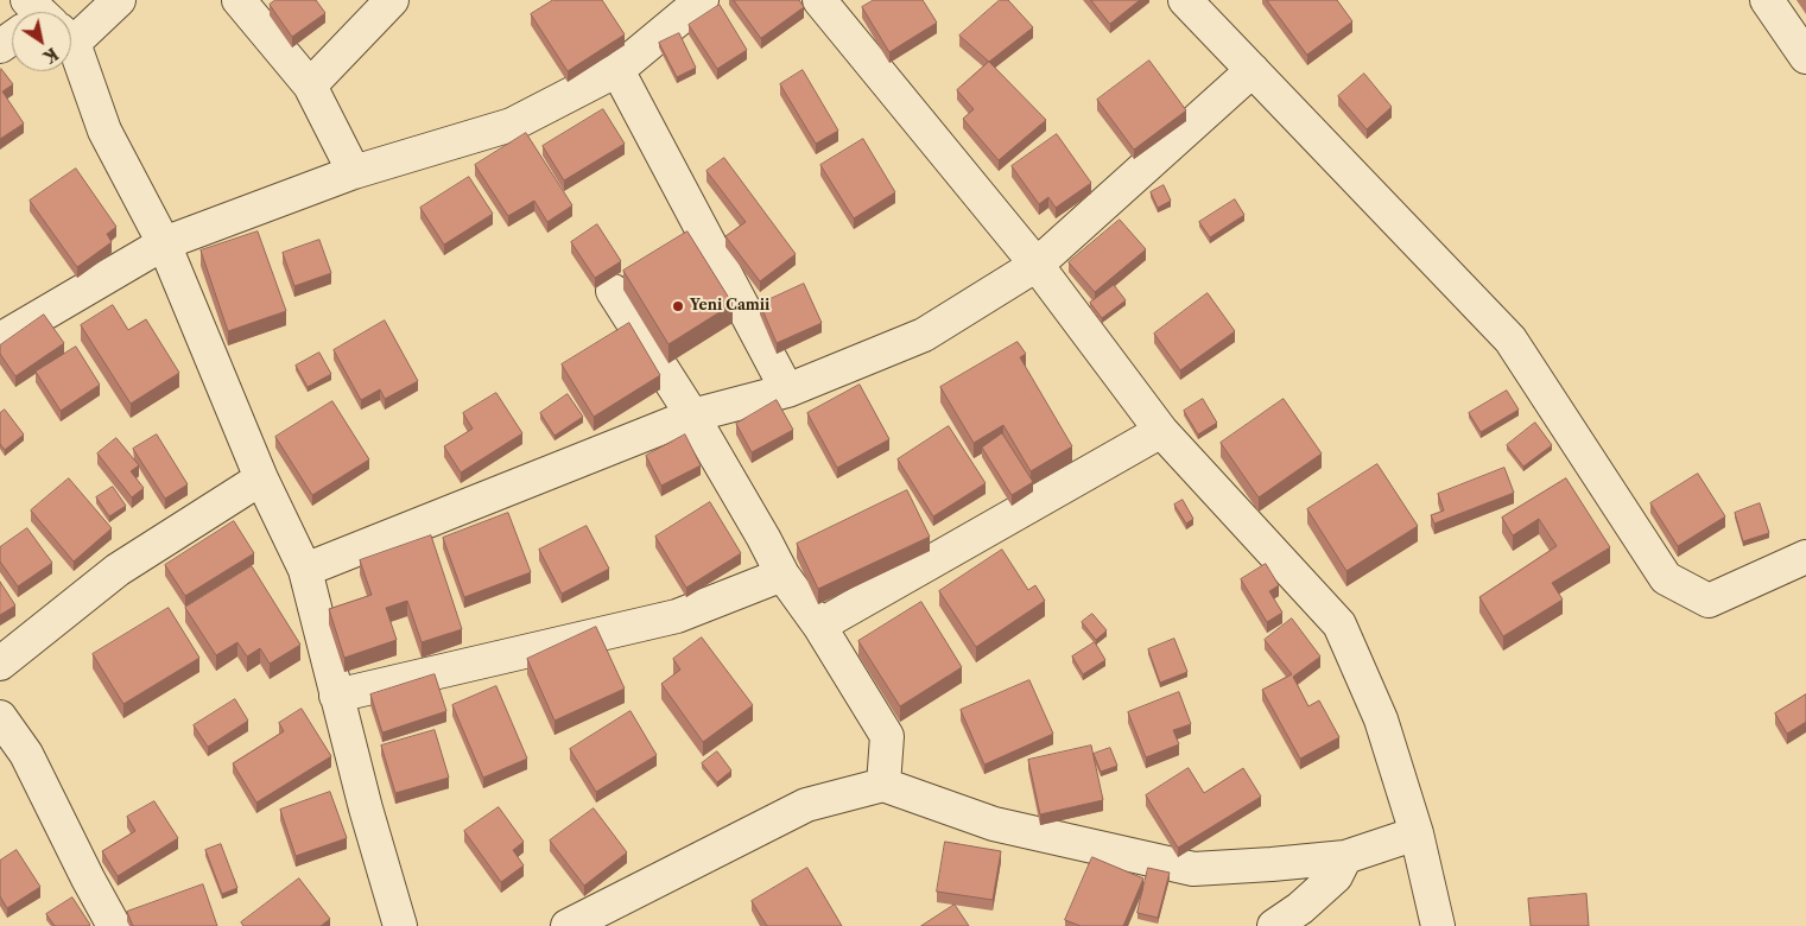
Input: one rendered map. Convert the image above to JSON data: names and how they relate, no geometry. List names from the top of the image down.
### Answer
{
  "places": ["Yeni Camii"],
  "north": "bottom right"
}
